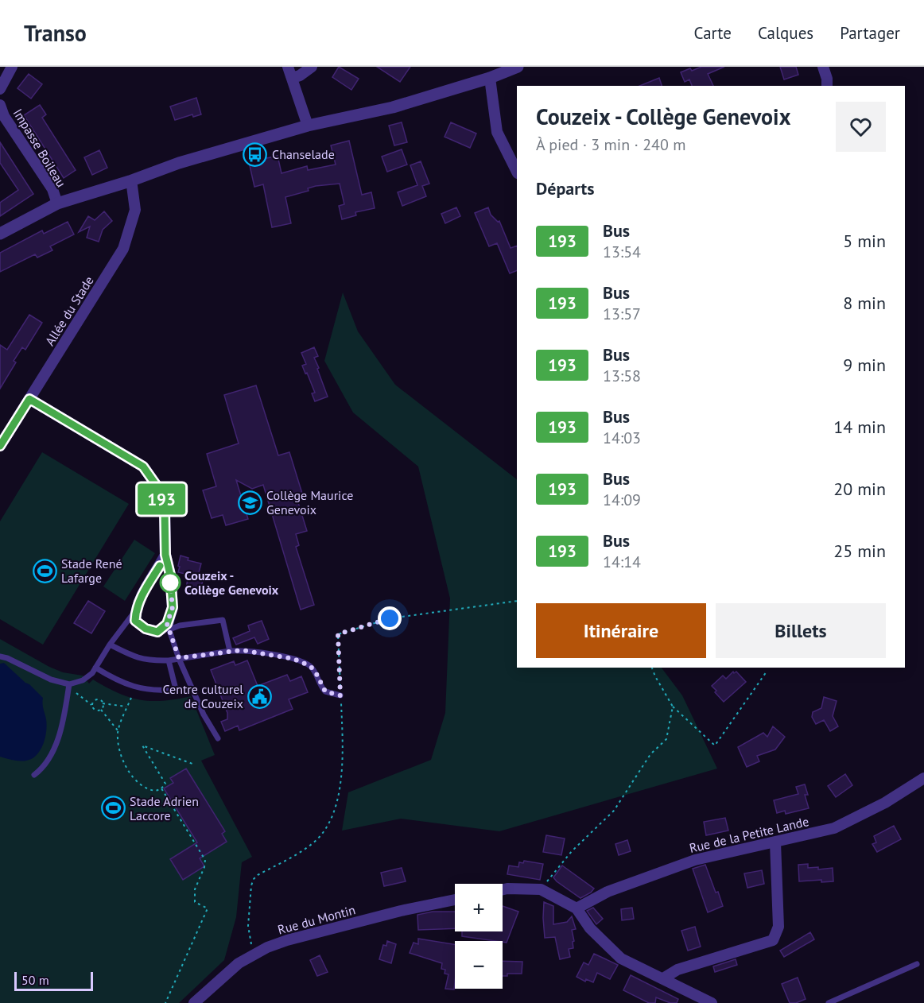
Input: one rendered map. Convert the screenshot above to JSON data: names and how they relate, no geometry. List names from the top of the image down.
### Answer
{
  "streets": {
    "street": [
      "Impasse Boileau",
      "Allée du Stade",
      "Rue de la Petite Lande",
      "Rue du Montin"
    ]
  },
  "places": {
    "bus stop": ["Chanselade"],
    "school or university": ["Collège Maurice Genevoix"],
    "sports": ["Stade René Lafarge", "Stade Adrien Laccore"],
    "other": ["Couzeix - Collège Genevoix"],
    "public building": ["Centre culturel de Couzeix"]
  },
  "lines": ["bus line 193"],
  "scale_bar": "50 m",
  "page": {
    "header": "Transo",
    "nav": ["Carte", "Calques", "Partager"],
    "on_map": "193",
    "heading": [
      ["Couzeix - Collège Genevoix", "À pied · 3 min · 240 m"],
      "Départs"
    ],
    "list": [
      {
        "mark": "193",
        "name": "Bus",
        "note": "13:54",
        "value": "5 min"
      },
      {
        "mark": "193",
        "name": "Bus",
        "note": "13:57",
        "value": "8 min"
      },
      {
        "mark": "193",
        "name": "Bus",
        "note": "13:58",
        "value": "9 min"
      },
      {
        "mark": "193",
        "name": "Bus",
        "note": "14:03",
        "value": "14 min"
      },
      {
        "mark": "193",
        "name": "Bus",
        "note": "14:09",
        "value": "20 min"
      },
      {
        "mark": "193",
        "name": "Bus",
        "note": "14:14",
        "value": "25 min"
      }
    ],
    "buttons": ["Itinéraire", "Billets"],
    "map_buttons": ["+", "−"],
    "scale": "50 m"
  }
}
